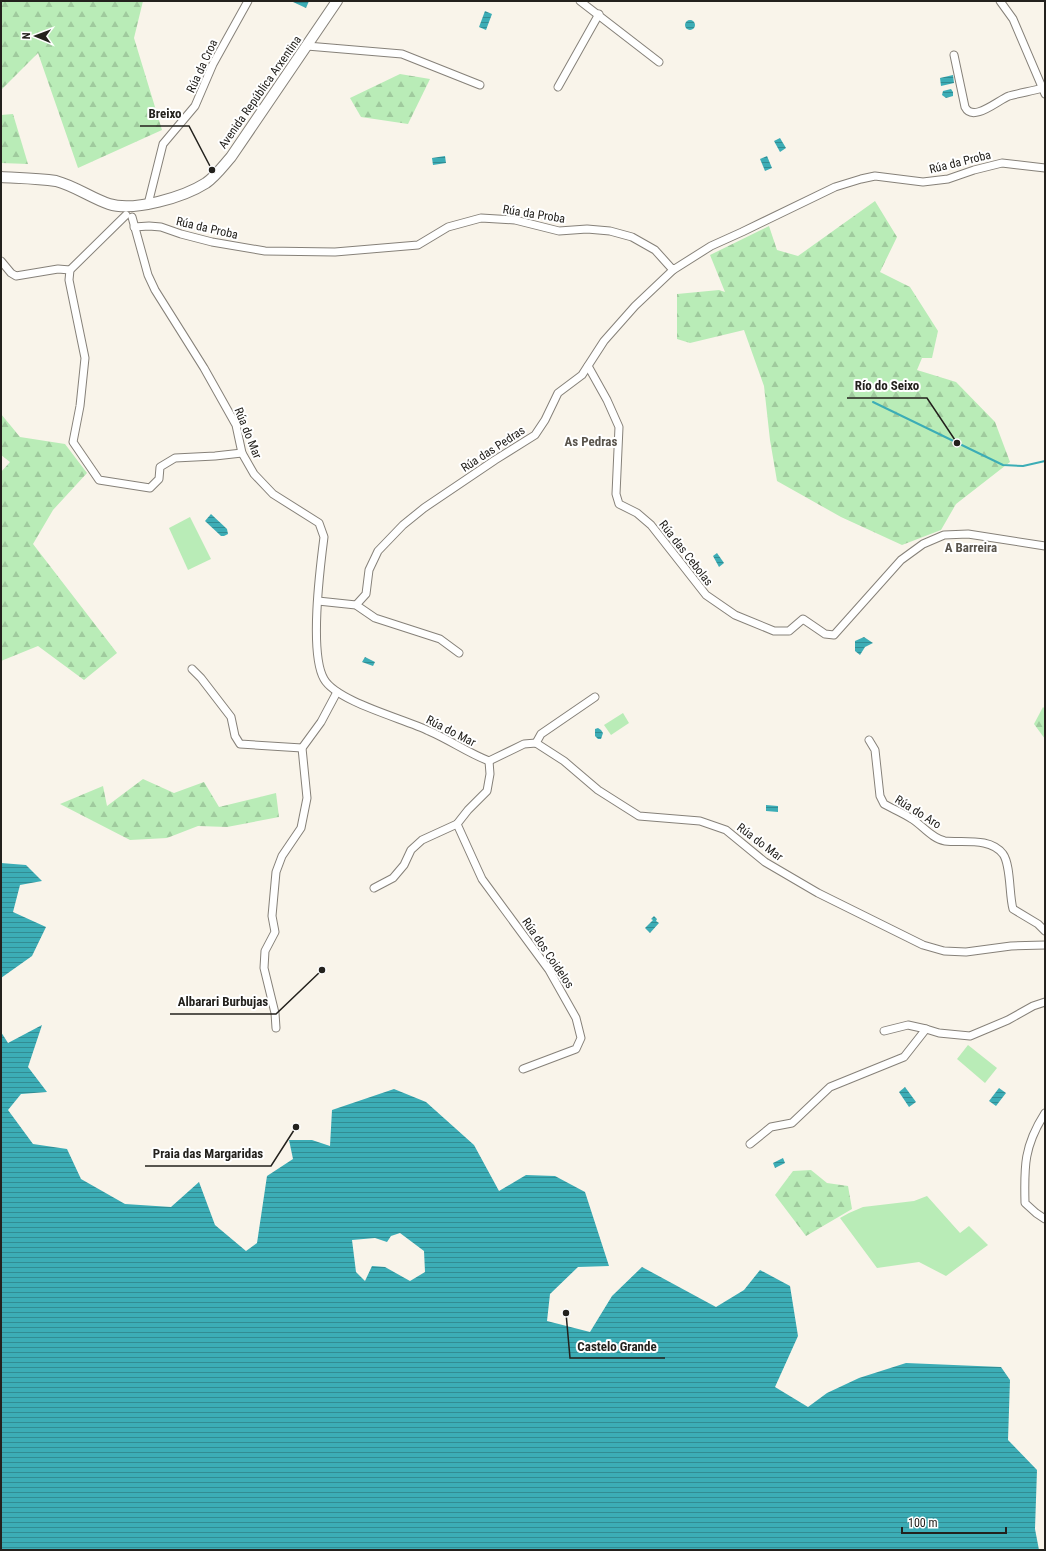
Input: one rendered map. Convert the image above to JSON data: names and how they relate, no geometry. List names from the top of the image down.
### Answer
{
  "streets": {
    "main road": ["Avenida República Arxentina"],
    "street": [
      "Rúa da Croa",
      "Rúa da Proba",
      "Rúa do Mar",
      "Rúa das Pedras",
      "Rúa das Cebolas",
      "Rúa do Aro",
      "Rúa dos Coidelos"
    ]
  },
  "crossings": [
    ["Rúa da Croa", "Avenida República Arxentina"],
    ["Avenida República Arxentina", "Rúa do Mar"],
    ["Rúa da Proba", "Rúa do Mar"],
    ["Rúa da Proba", "Rúa das Pedras"],
    ["Rúa das Pedras", "Rúa das Cebolas"]
  ],
  "districts": ["As Pedras", "A Barreira"],
  "places": [
    "Breixo",
    "Río do Seixo",
    "Albarari Burbujas",
    "Praia das Margaridas",
    "Castelo Grande"
  ],
  "scale_bar": "100 m",
  "north": "left"
}
